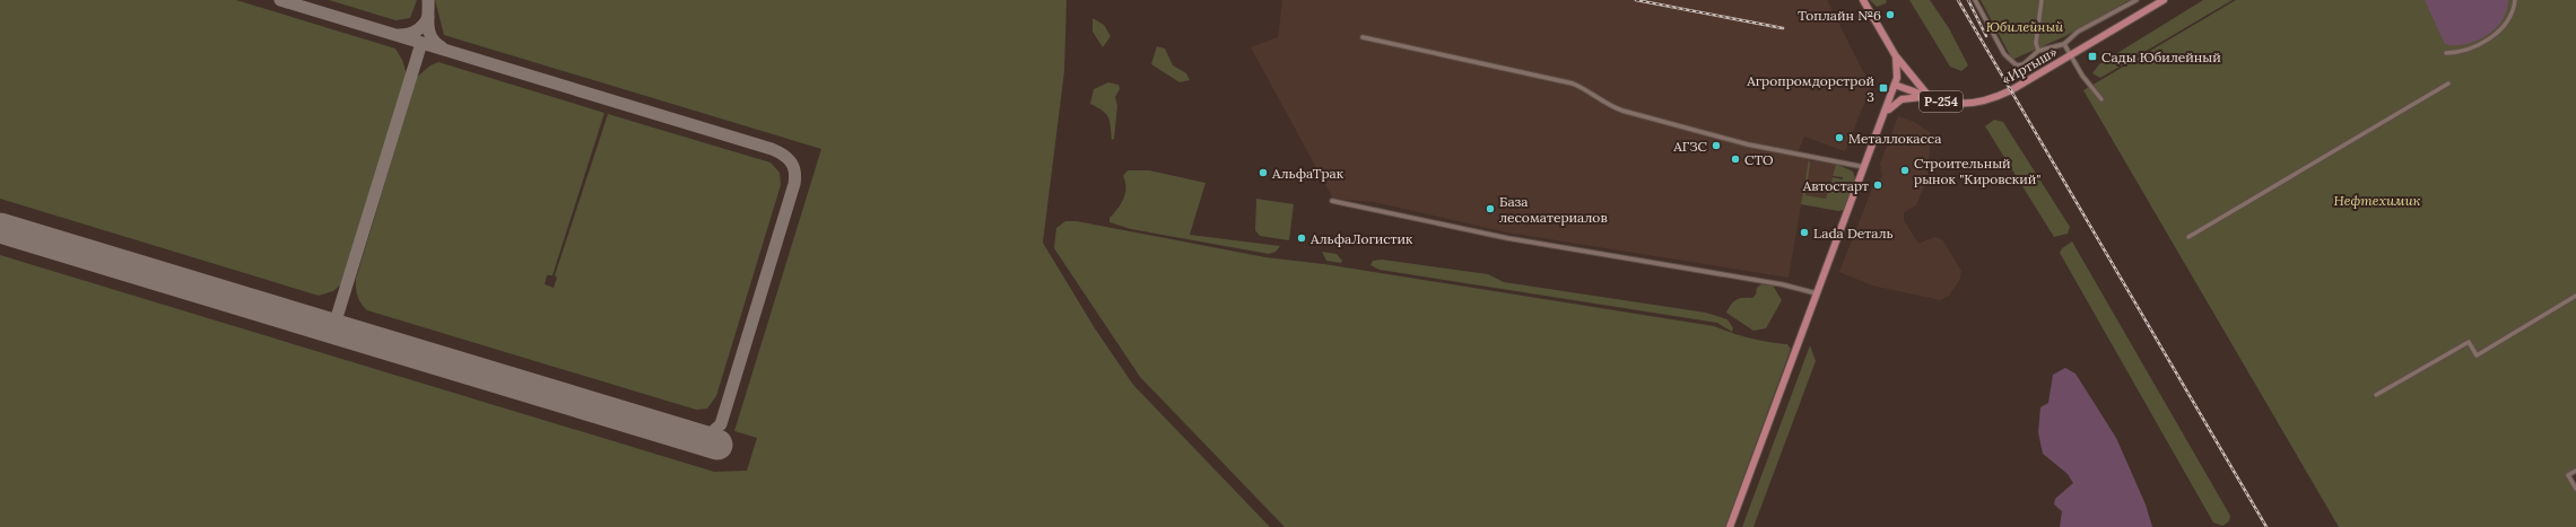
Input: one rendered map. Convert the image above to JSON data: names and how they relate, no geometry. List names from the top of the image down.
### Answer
{
  "streets": {
    "main road": ["«Иртыш»", "Р-254"]
  },
  "parks": ["Юбилейный", "Нефтехимик"],
  "places": {
    "other": [
      "Топлайн №6",
      "Металлокасса",
      "АГЗС",
      "СТО",
      "Строительный рынок \"Кировский\"",
      "АльфаТрак",
      "Автостарт",
      "База лесоматериалов",
      "Lada Dеталь",
      "АльфаЛогистик"
    ],
    "transit": ["Сады Юбилейный", "Агропромдорстрой 3"]
  }
}
